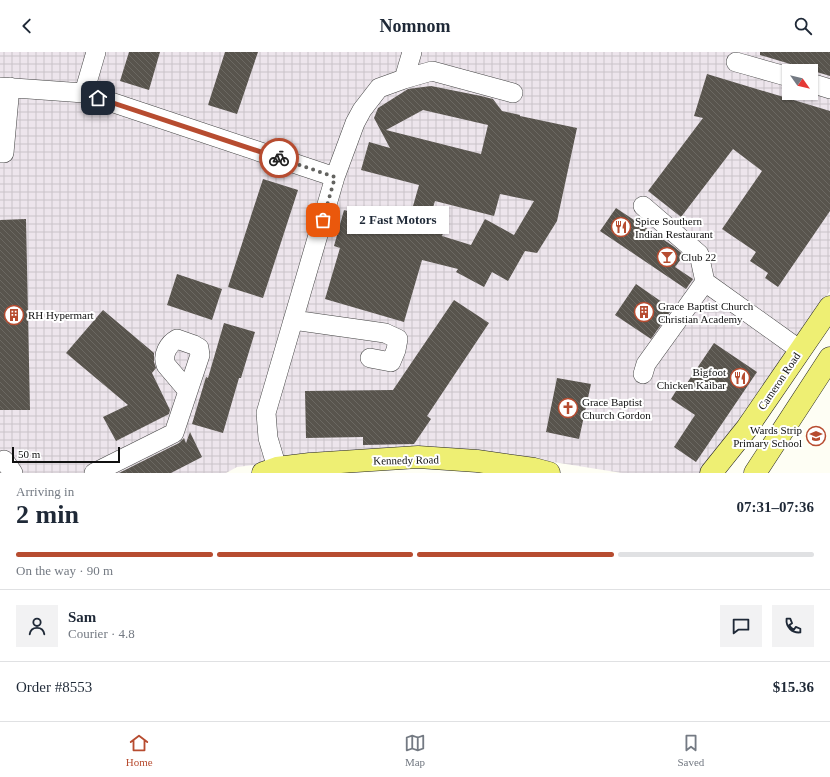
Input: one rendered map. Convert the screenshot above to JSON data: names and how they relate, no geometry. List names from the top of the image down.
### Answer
{
  "streets": {
    "main road": ["Cameron Road", "Kennedy Road"]
  },
  "places": {
    "other": ["2 Fast Motors"],
    "restaurant": ["Spice Southern Indian Restaurant", "Bigfoot Chicken Kaibar"],
    "bar": ["Club 22"],
    "building": ["Grace Baptist Church Christian Academy", "RH Hypermart"],
    "church": ["Grace Baptist Church Gordon"],
    "school or university": ["Wards Strip Primary School"]
  },
  "scale_bar": "50 m",
  "north": "bottom right",
  "page": {
    "header": "Nomnom",
    "bubble": "2 Fast Motors",
    "scale": "50 m",
    "heading": ["2 min", "Arriving in", "07:31–07:36"],
    "panel": [
      "Sam",
      "Courier · 4.8",
      "Order #8553",
      "$15.36"
    ],
    "bar": "On the way · 90 m",
    "tabs": ["Home", "Map", "Saved"]
  }
}
